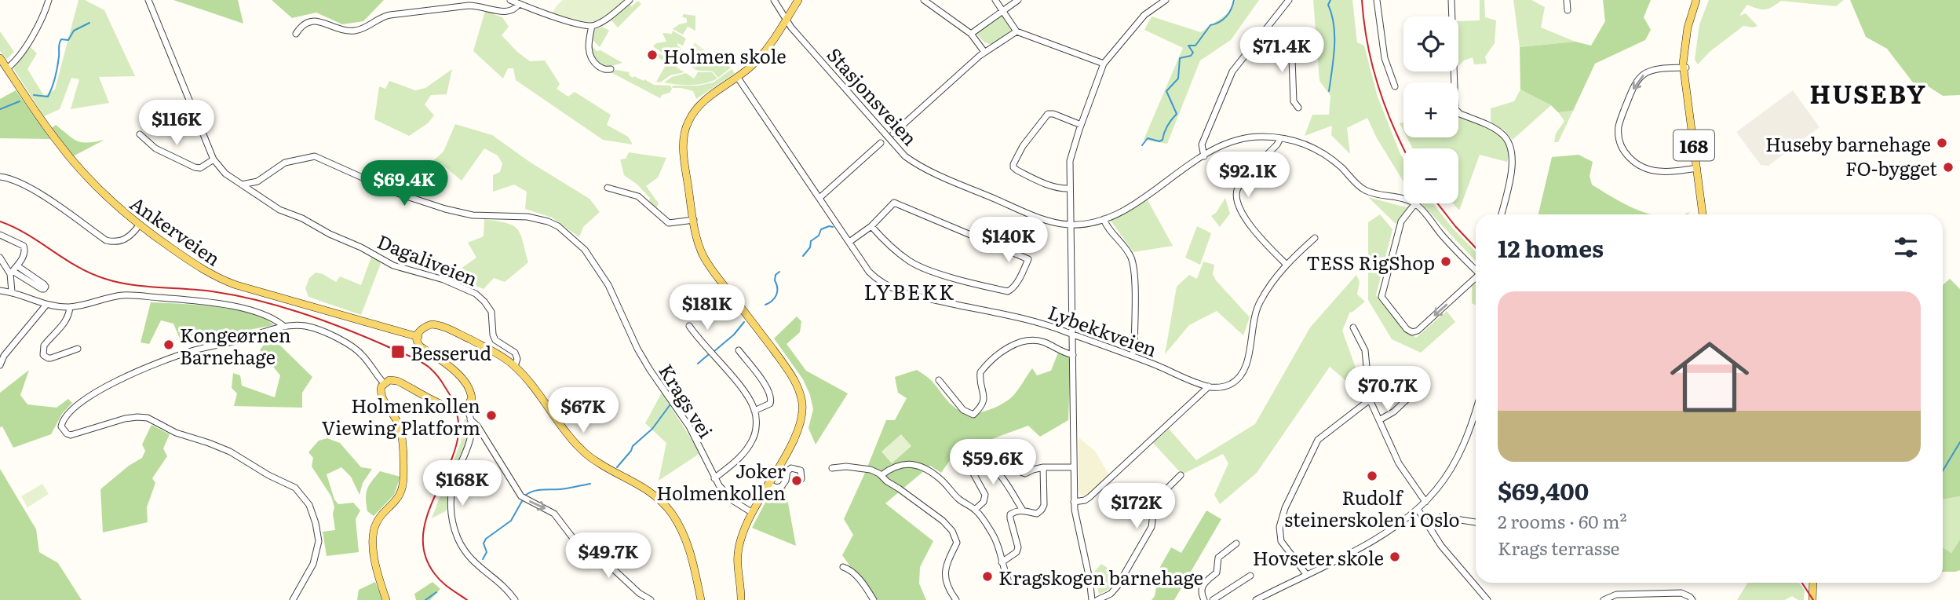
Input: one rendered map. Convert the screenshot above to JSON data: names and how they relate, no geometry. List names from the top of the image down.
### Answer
{
  "streets": {
    "main road": ["168", "Ankerveien"],
    "street": [
      "Stasjonsveien",
      "Dagaliveien",
      "Lybekkveien",
      "Krags vei"
    ]
  },
  "crossings": [
    ["Ankerveien", "Dagaliveien"],
    ["Dagaliveien", "Krags vei"]
  ],
  "districts": ["HUSEBY", "LYBEKK"],
  "places": {
    "other": [
      "Holmen skole",
      "Huseby barnehage",
      "FO-bygget",
      "TESS RigShop",
      "Kongeørnen Barnehage",
      "Holmenkollen Viewing Platform",
      "Rudolf steinerskolen i Oslo",
      "Joker Holmenkollen",
      "Hovseter skole",
      "Kragskogen barnehage"
    ],
    "transit": ["Besserud"]
  },
  "page": {
    "map_buttons": ["+", "−"],
    "price": [
      "$71.4K",
      "$116K",
      "$92.1K",
      "$69.4K",
      "$140K",
      "$181K",
      "$70.7K",
      "$67K",
      "$59.6K",
      "$168K",
      "$172K",
      "$49.7K"
    ],
    "heading": "12 homes",
    "list": [
      {
        "name": "$69,400",
        "note": "2 rooms · 60 m² · Krags terrasse"
      }
    ]
  }
}
